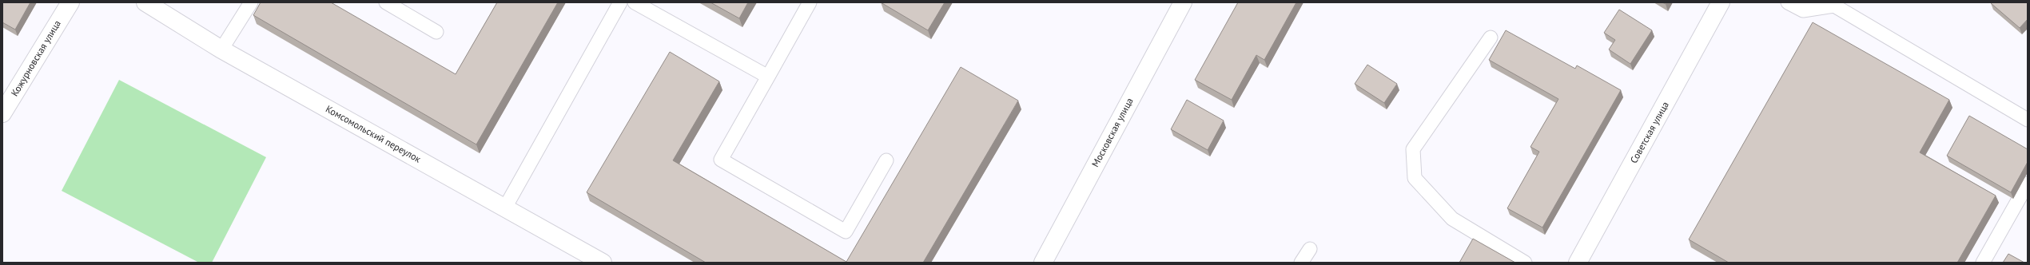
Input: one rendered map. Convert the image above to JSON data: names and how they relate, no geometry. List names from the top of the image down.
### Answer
{
  "streets": {
    "street": [
      "Кожурновская улица",
      "Московская улица",
      "Советская улица",
      "Комсомольский переулок"
    ]
  }
}
